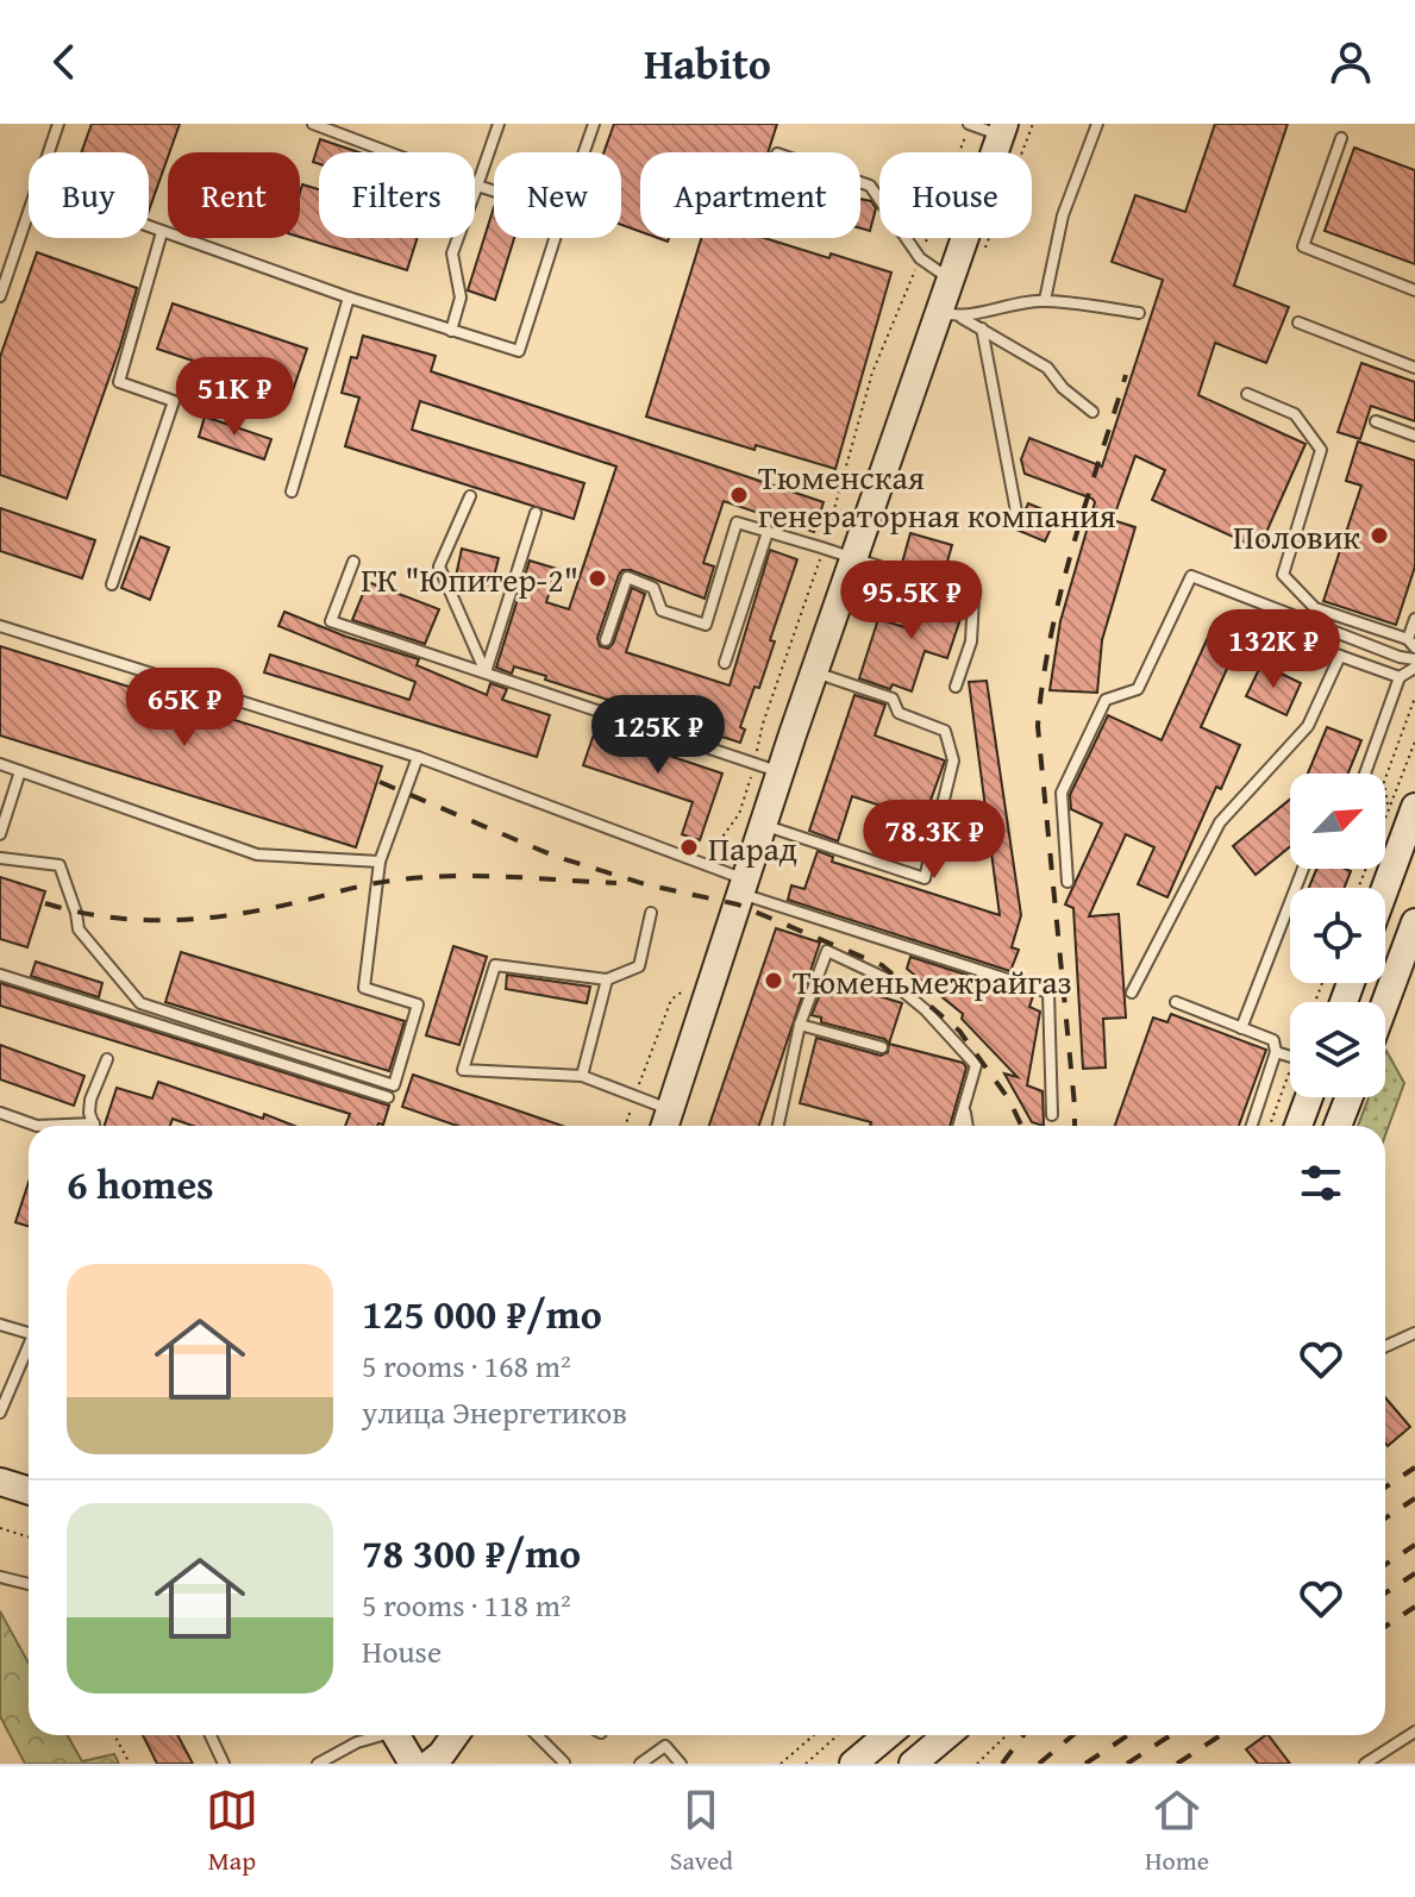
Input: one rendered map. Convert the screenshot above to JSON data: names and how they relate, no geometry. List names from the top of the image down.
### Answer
{
  "places": [
    "Тюменская генераторная компания",
    "Половик",
    "ГК \"Юпитер-2\"",
    "Парад",
    "Тюменьмежрайгаз"
  ],
  "north": "top right",
  "page": {
    "header": "Habito",
    "chip": [
      "Buy",
      "Rent",
      "Filters",
      "New",
      "Apartment",
      "House"
    ],
    "price": [
      "51K ₽",
      "95.5K ₽",
      "132K ₽",
      "65K ₽",
      "125K ₽",
      "78.3K ₽"
    ],
    "heading": "6 homes",
    "list": [
      {
        "name": "125 000 ₽/mo",
        "note": "5 rooms · 168 m² · улица Энергетиков"
      },
      {
        "name": "78 300 ₽/mo",
        "note": "5 rooms · 118 m² · House"
      }
    ],
    "tabs": ["Map", "Saved", "Home"]
  }
}
